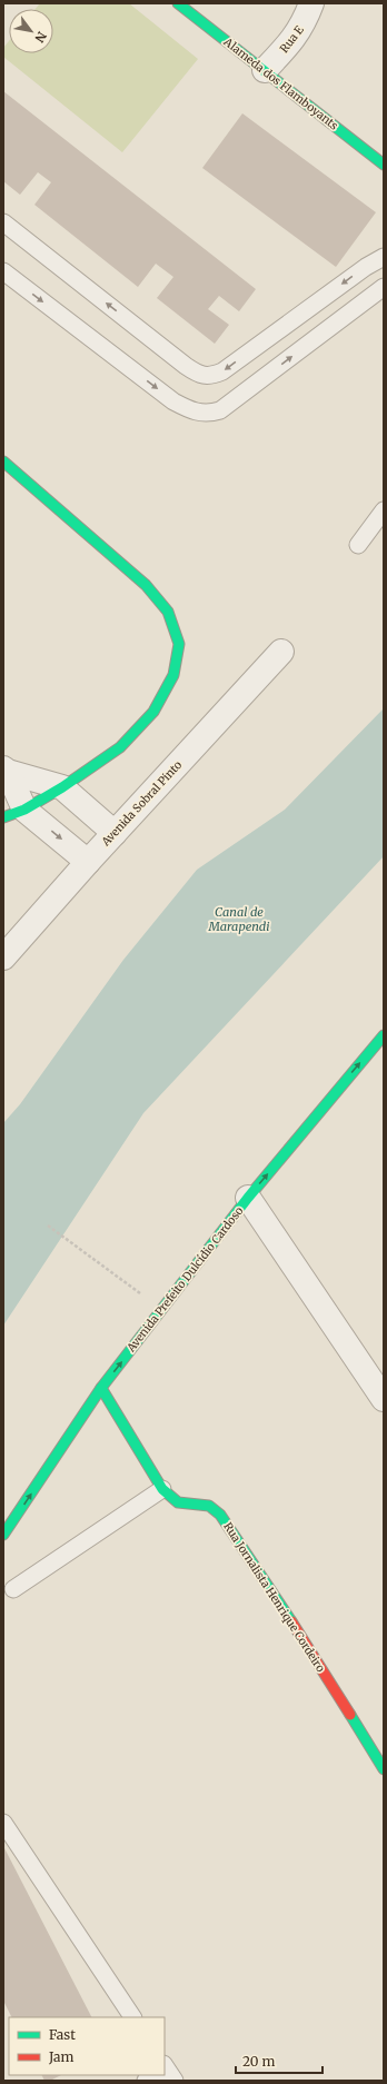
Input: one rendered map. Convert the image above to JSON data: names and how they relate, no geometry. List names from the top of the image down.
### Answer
{
  "streets": {
    "street": [
      "Rua E",
      "Alameda dos Flamboyants",
      "Avenida Sobral Pinto",
      "Avenida Prefeito Dulcídio Cardoso",
      "Rua Jornalista Henrique Cordeiro"
    ]
  },
  "crossings": [
    ["Rua E", "Alameda dos Flamboyants"],
    ["Avenida Prefeito Dulcídio Cardoso", "Rua Jornalista Henrique Cordeiro"]
  ],
  "one_way": ["Avenida Prefeito Dulcídio Cardoso"],
  "water": ["Canal de Marapendi"],
  "legend": ["Fast", "Jam"],
  "scale_bar": "20 m",
  "north": "bottom right"
}
